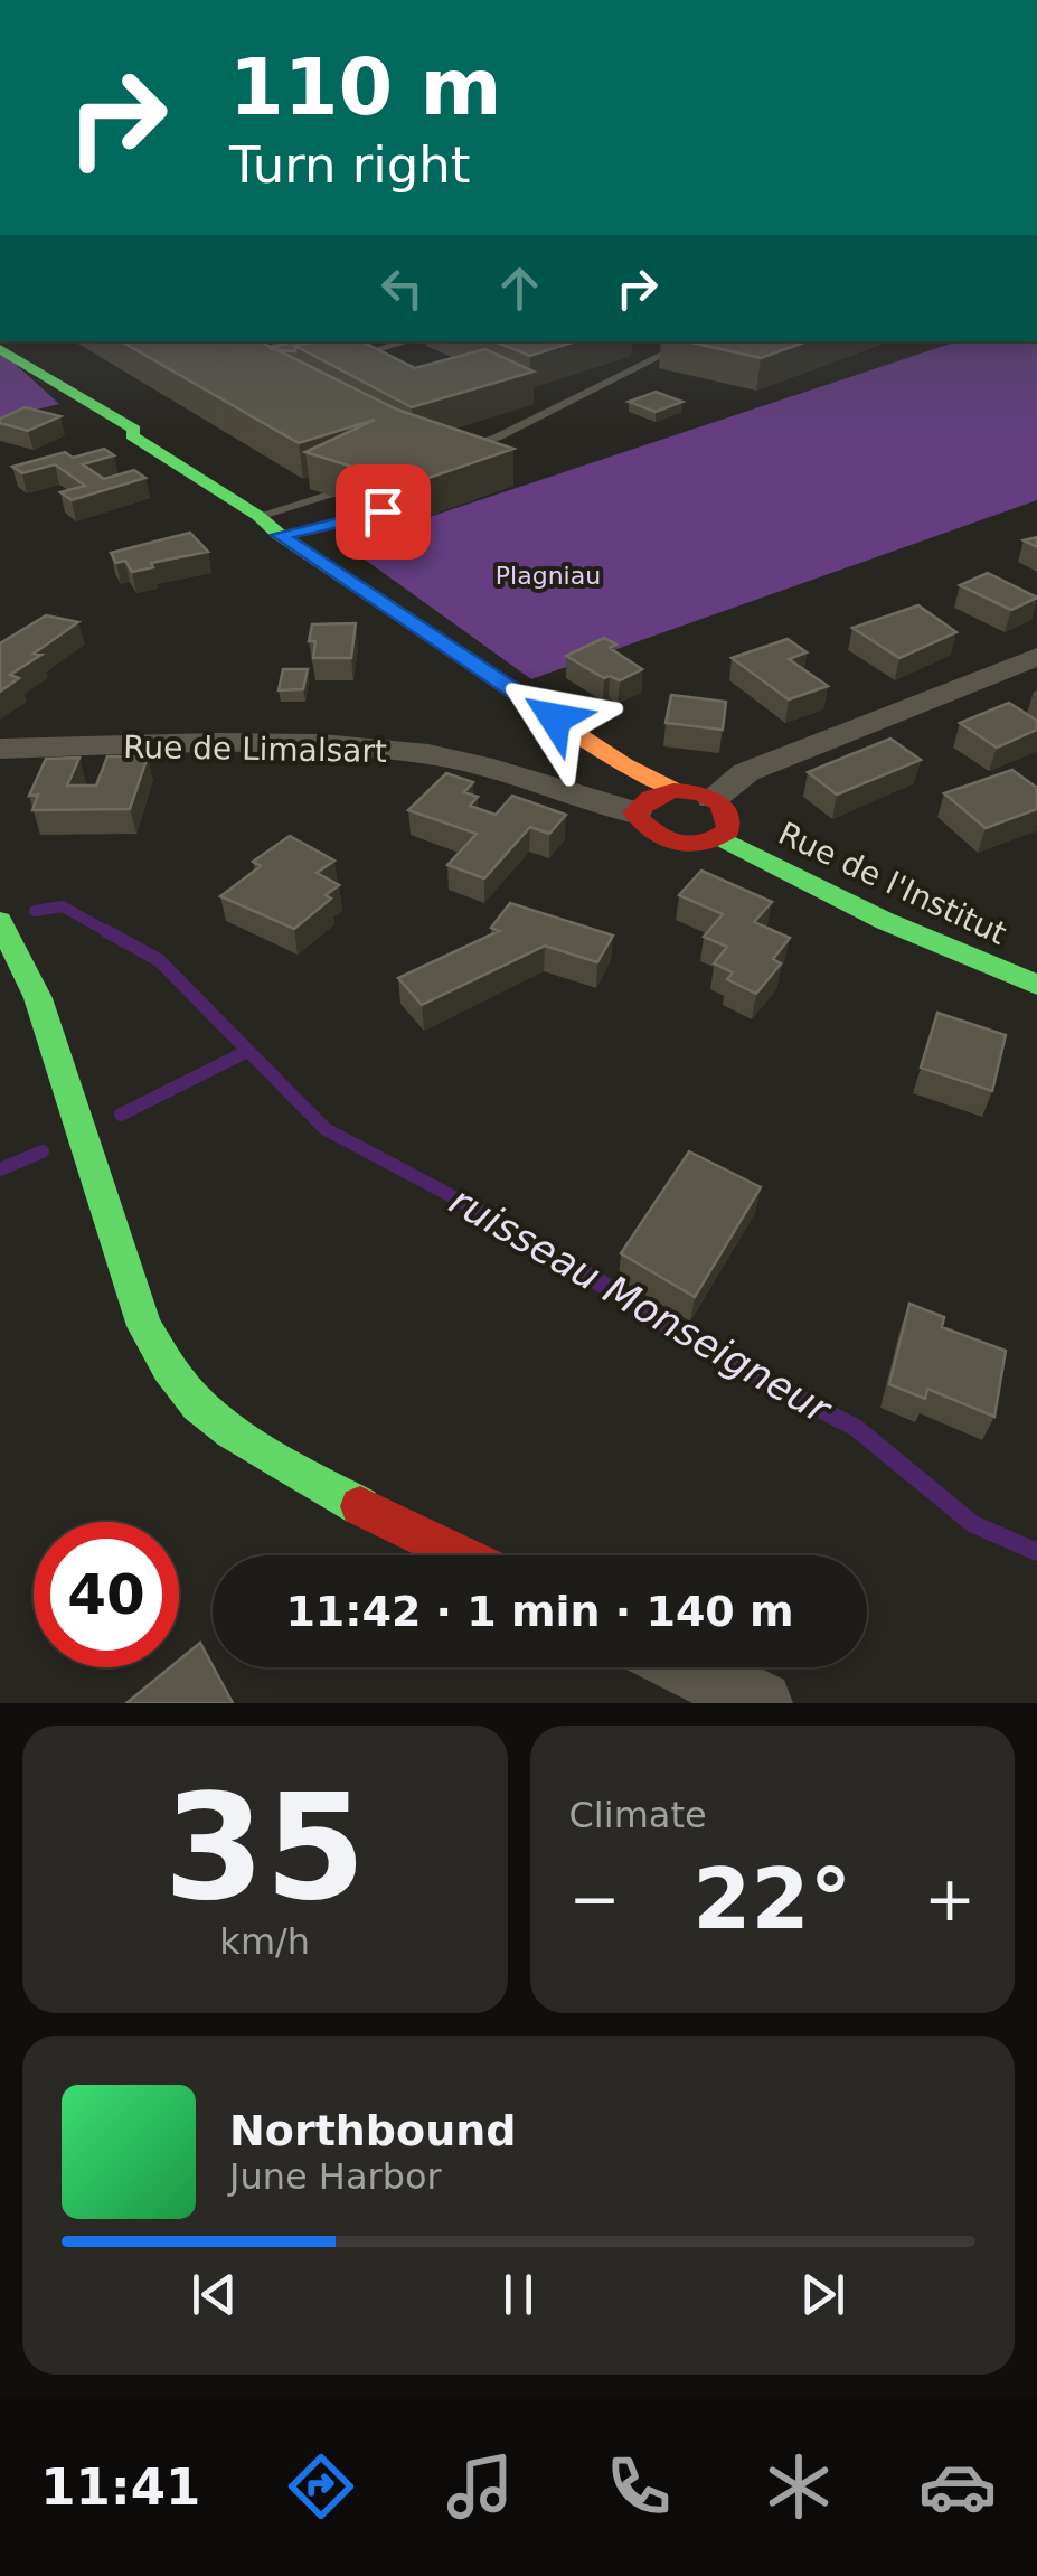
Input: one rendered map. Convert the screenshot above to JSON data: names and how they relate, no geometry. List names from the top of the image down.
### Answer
{
  "streets": {
    "street": ["Rue de Limalsart", "Rue de l'Institut"]
  },
  "water": ["ruisseau Monseigneur"],
  "parks": ["Plagniau"],
  "page": {
    "turn": ["110 m", "Turn right"],
    "limit": "40",
    "trip": "11:42 · 1 min · 140 m",
    "tile": [
      ["35", "km/h"],
      "Climate"
    ],
    "heat": ["−", "22°", "+"],
    "song": ["Northbound", "June Harbor"],
    "tabs": "11:41"
  }
}
